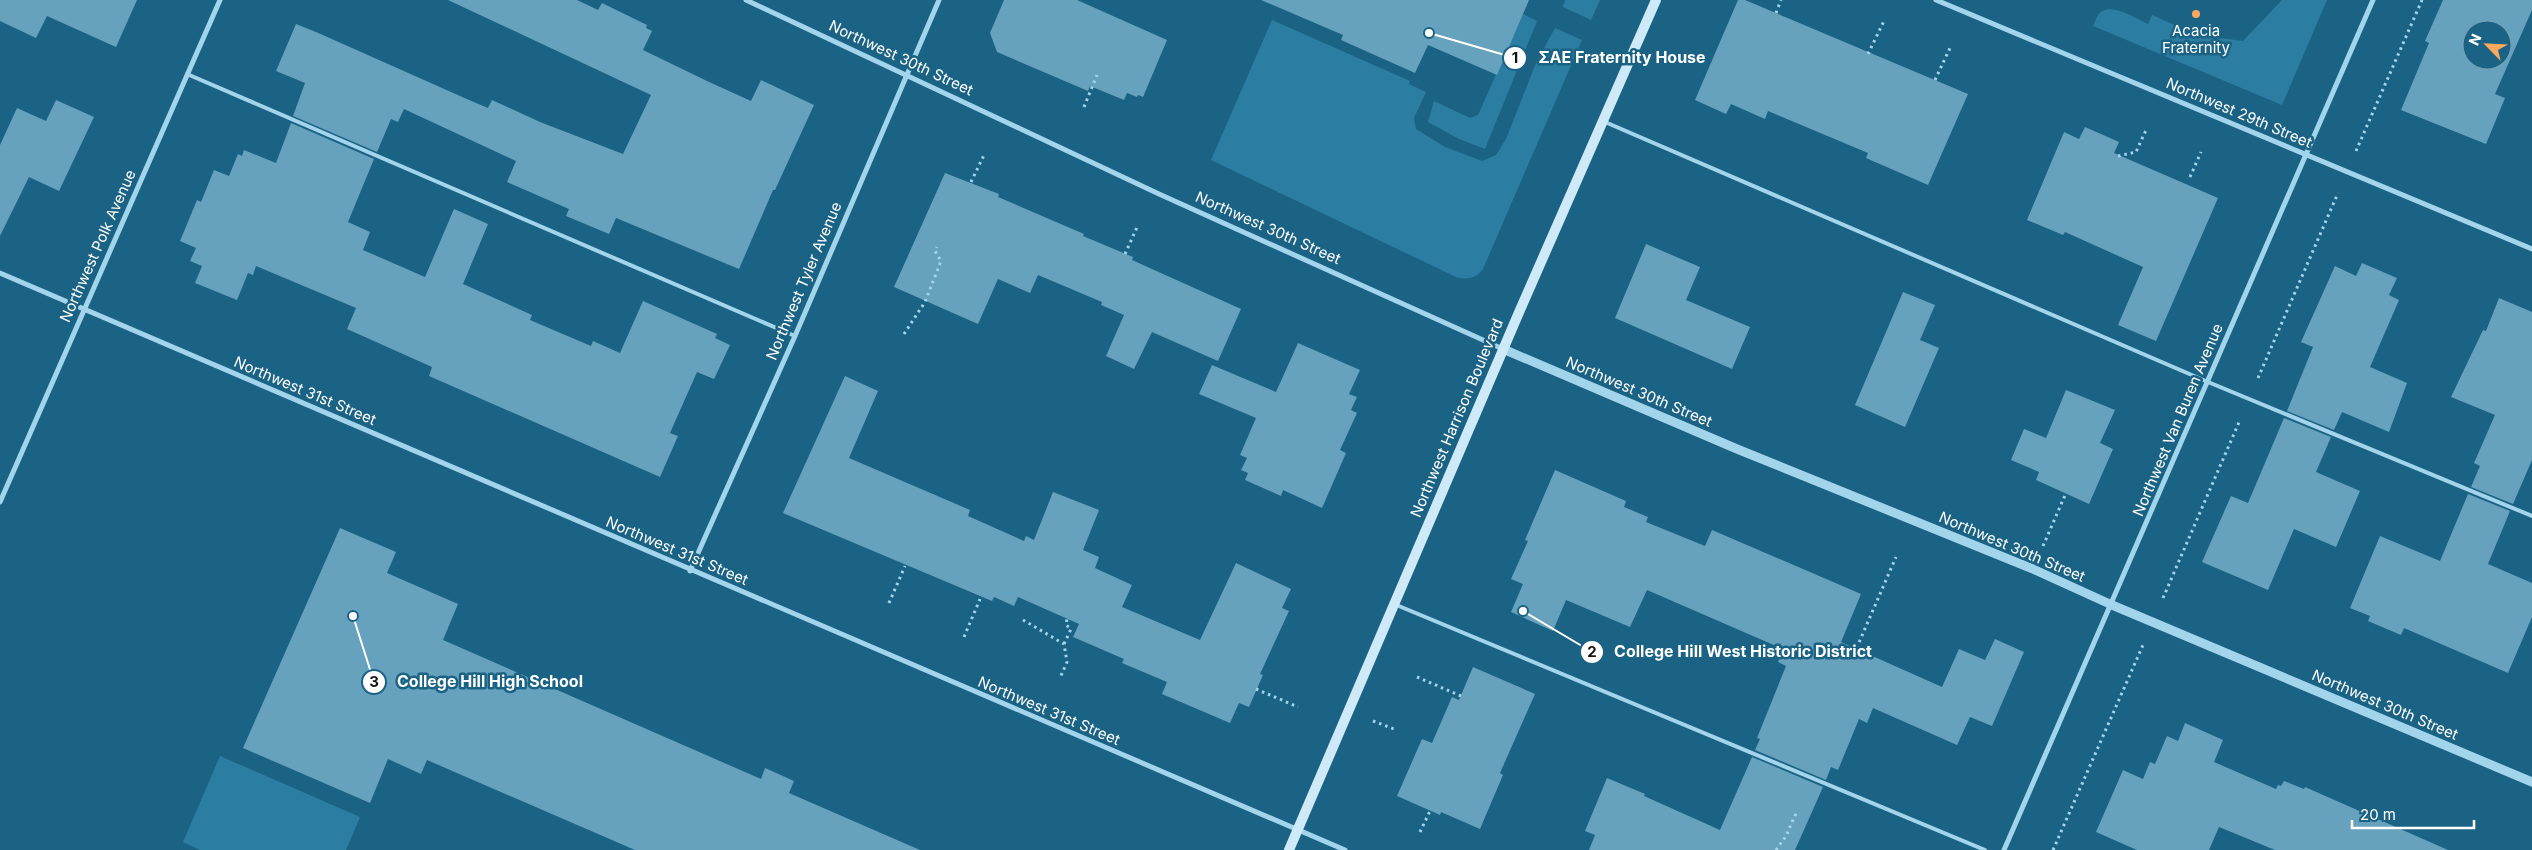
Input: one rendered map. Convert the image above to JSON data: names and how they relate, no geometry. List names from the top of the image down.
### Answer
{
  "streets": {
    "main road": ["Northwest Harrison Boulevard"],
    "street": [
      "Northwest 30th Street",
      "Northwest 29th Street",
      "Northwest Polk Avenue",
      "Northwest Tyler Avenue",
      "Northwest 31st Street",
      "Northwest Van Buren Avenue"
    ]
  },
  "crossings": [
    ["Northwest 30th Street", "Northwest Tyler Avenue"],
    ["Northwest 30th Street", "Northwest Harrison Boulevard"],
    ["Northwest 30th Street", "Northwest Van Buren Avenue"],
    ["Northwest 29th Street", "Northwest Van Buren Avenue"],
    ["Northwest Polk Avenue", "Northwest 31st Street"],
    ["Northwest Tyler Avenue", "Northwest 31st Street"],
    ["Northwest 31st Street", "Northwest Harrison Boulevard"]
  ],
  "places": [
    "Acacia Fraternity",
    "ΣΑΕ Fraternity House",
    "College Hill West Historic District",
    "College Hill High School"
  ],
  "scale_bar": "20 m",
  "north": "top left"
}
